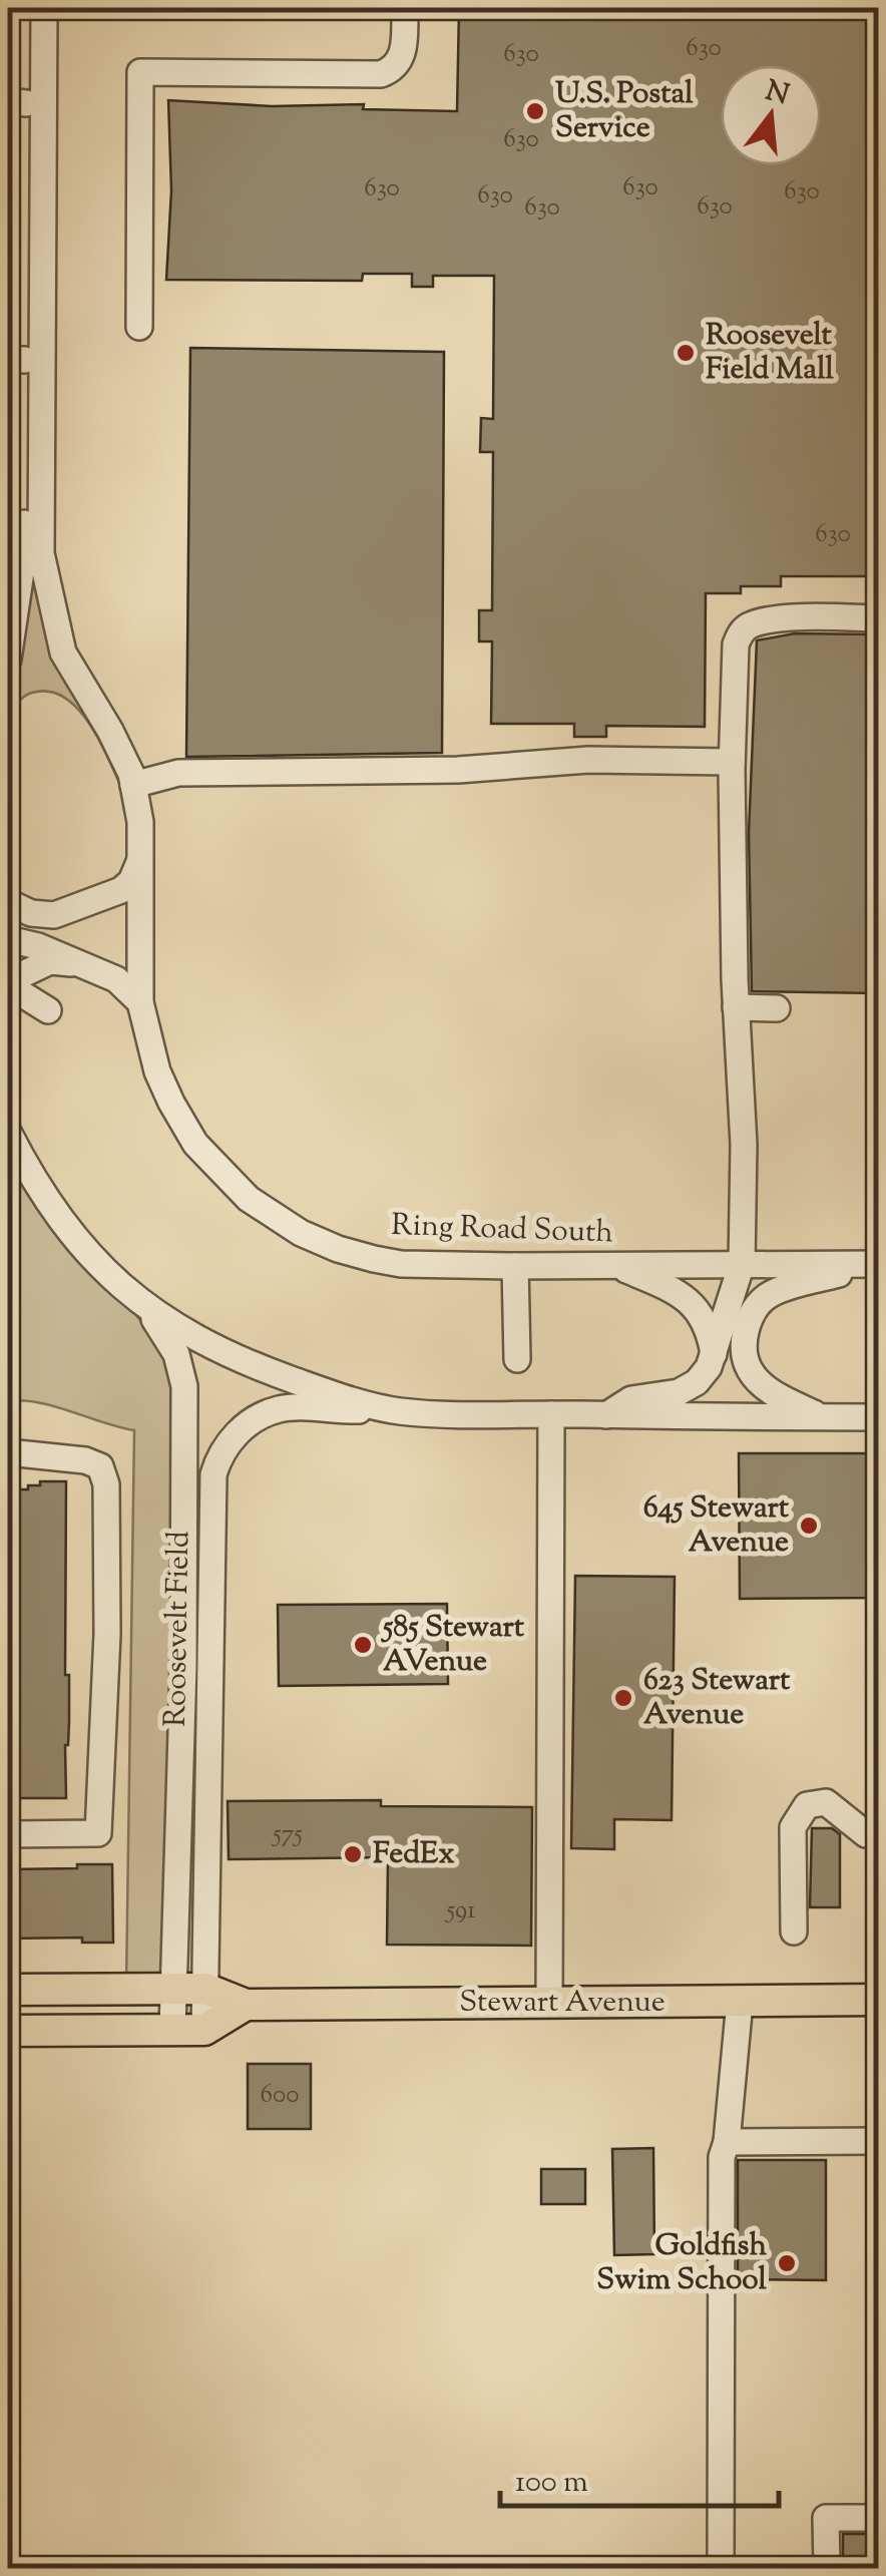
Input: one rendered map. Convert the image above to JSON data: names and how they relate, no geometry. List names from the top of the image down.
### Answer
{
  "streets": {
    "main road": ["Stewart Avenue"],
    "street": ["Ring Road South", "Roosevelt Field"]
  },
  "crossings": [
    ["Roosevelt Field", "Stewart Avenue"]
  ],
  "places": [
    "U.S. Postal Service",
    "Roosevelt Field Mall",
    "645 Stewart Avenue",
    "585 Stewart AVenue",
    "623 Stewart Avenue",
    "FedEx",
    "Goldfish Swim School"
  ],
  "house_numbers": [
    "630",
    "630",
    "630",
    "630",
    "630",
    "630",
    "630",
    "630",
    "630",
    "630",
    "575",
    "591",
    "600"
  ],
  "scale_bar": "100 m",
  "north": "top"
}
